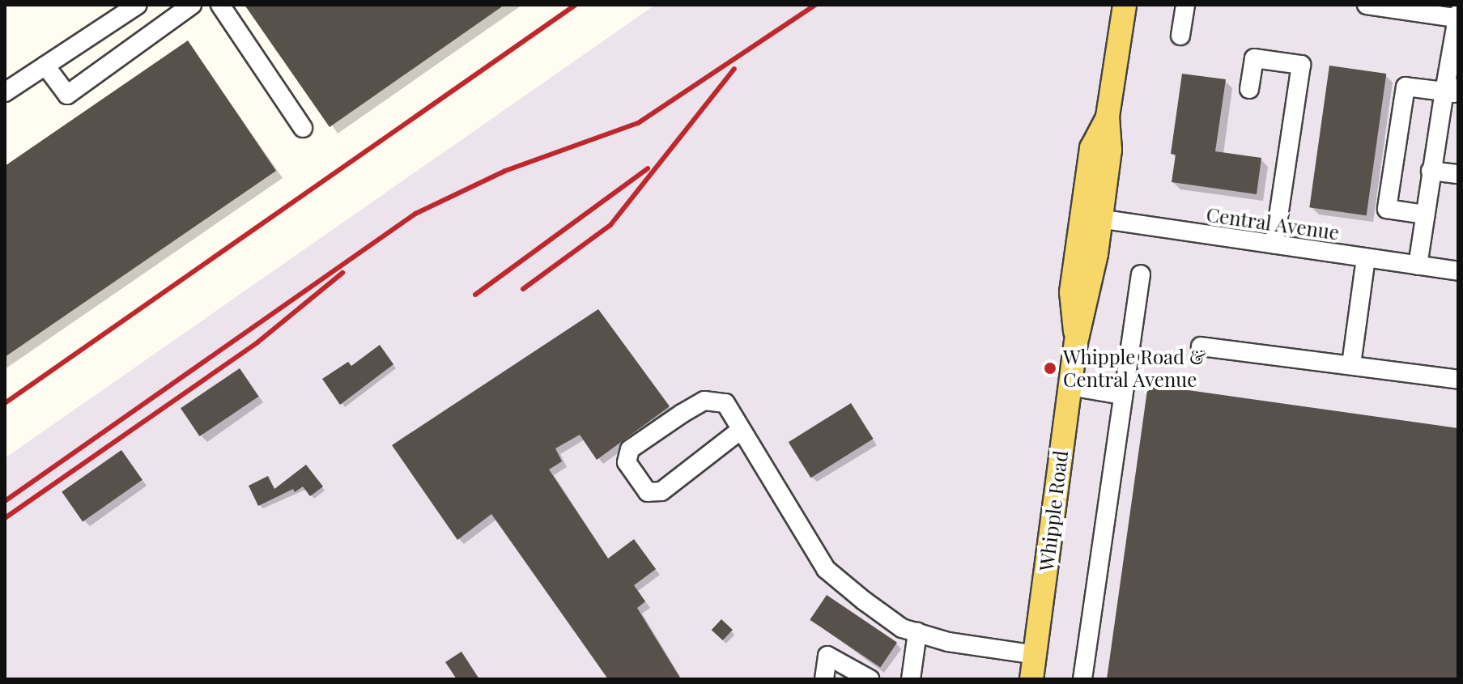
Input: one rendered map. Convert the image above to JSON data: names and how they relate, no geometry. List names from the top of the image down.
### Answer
{
  "streets": {
    "main road": ["Whipple Road"],
    "street": ["Central Avenue"]
  },
  "crossings": [
    ["Central Avenue", "Whipple Road"]
  ],
  "places": ["Whipple Road & Central Avenue"]
}
